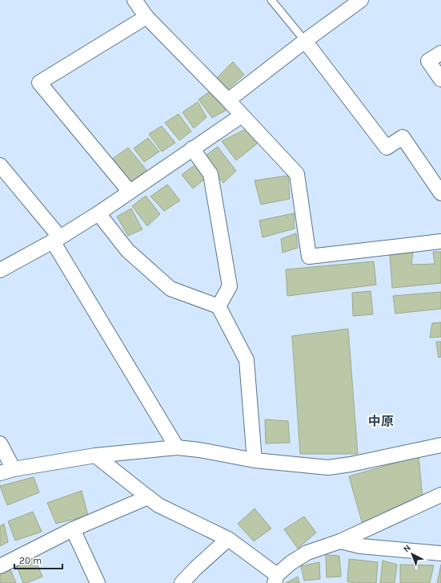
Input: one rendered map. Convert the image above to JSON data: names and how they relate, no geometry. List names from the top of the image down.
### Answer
{
  "districts": ["中原"],
  "scale_bar": "20 m",
  "north": "top left"
}
